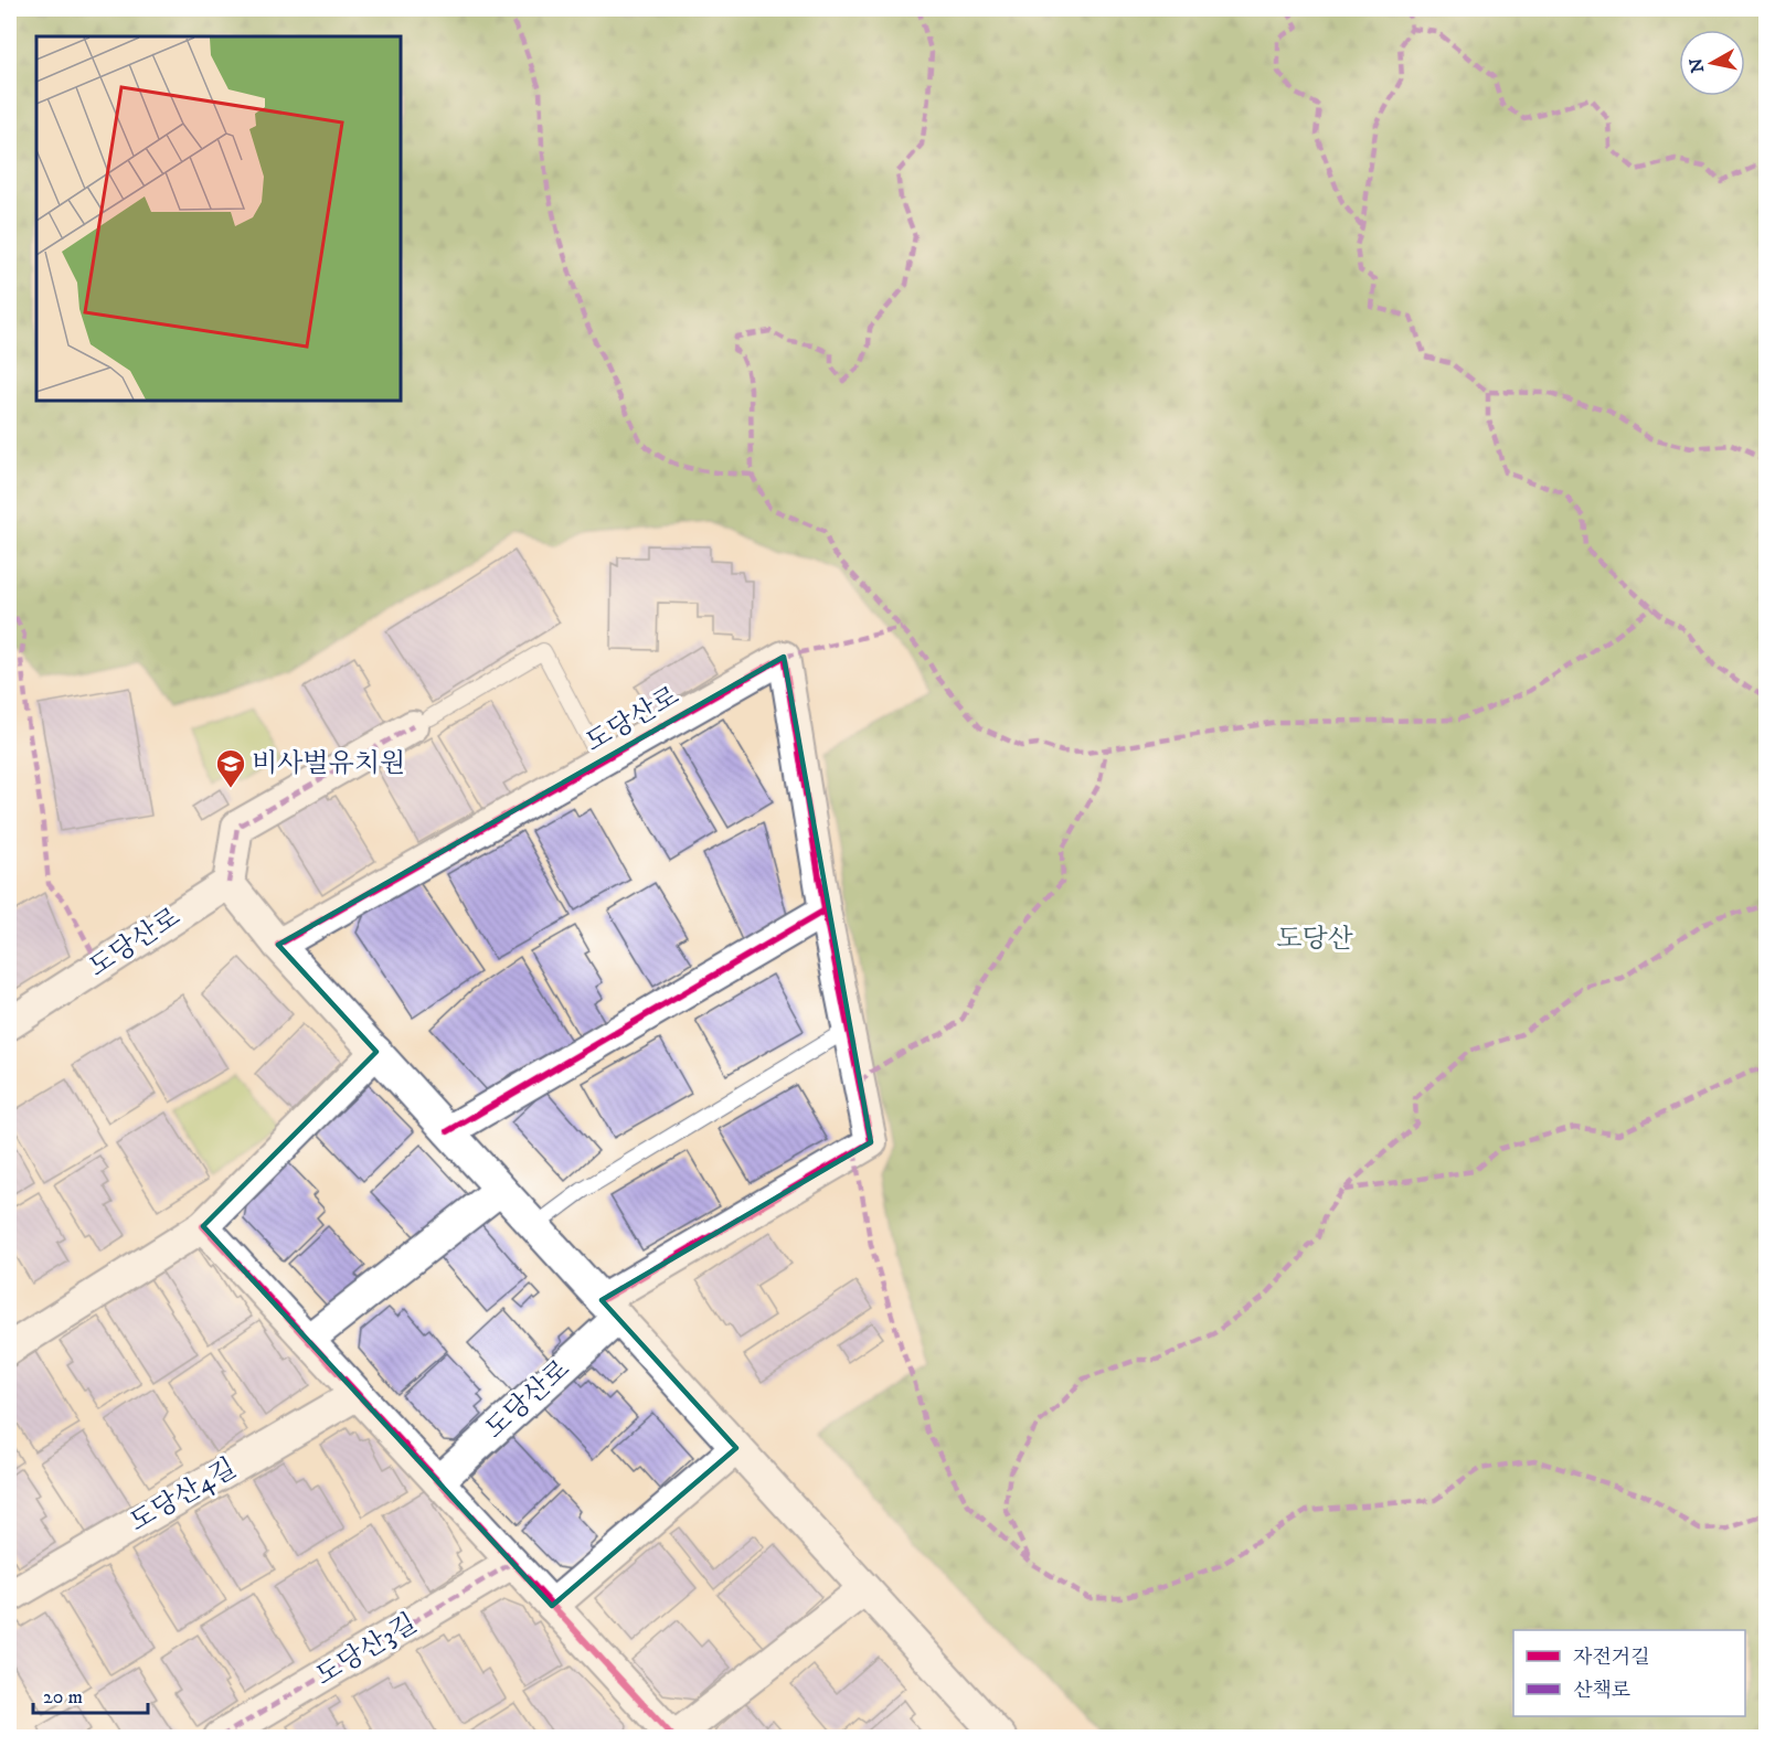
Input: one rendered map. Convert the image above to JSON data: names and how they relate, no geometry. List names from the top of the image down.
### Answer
{
  "streets": {
    "street": ["도당산로", "도당산4길", "도당산3길"]
  },
  "parks": ["도당산"],
  "places": {
    "school or university": ["비사벌유치원"]
  },
  "legend": ["자전거길", "산책로"],
  "scale_bar": "20 m",
  "north": "left"
}
